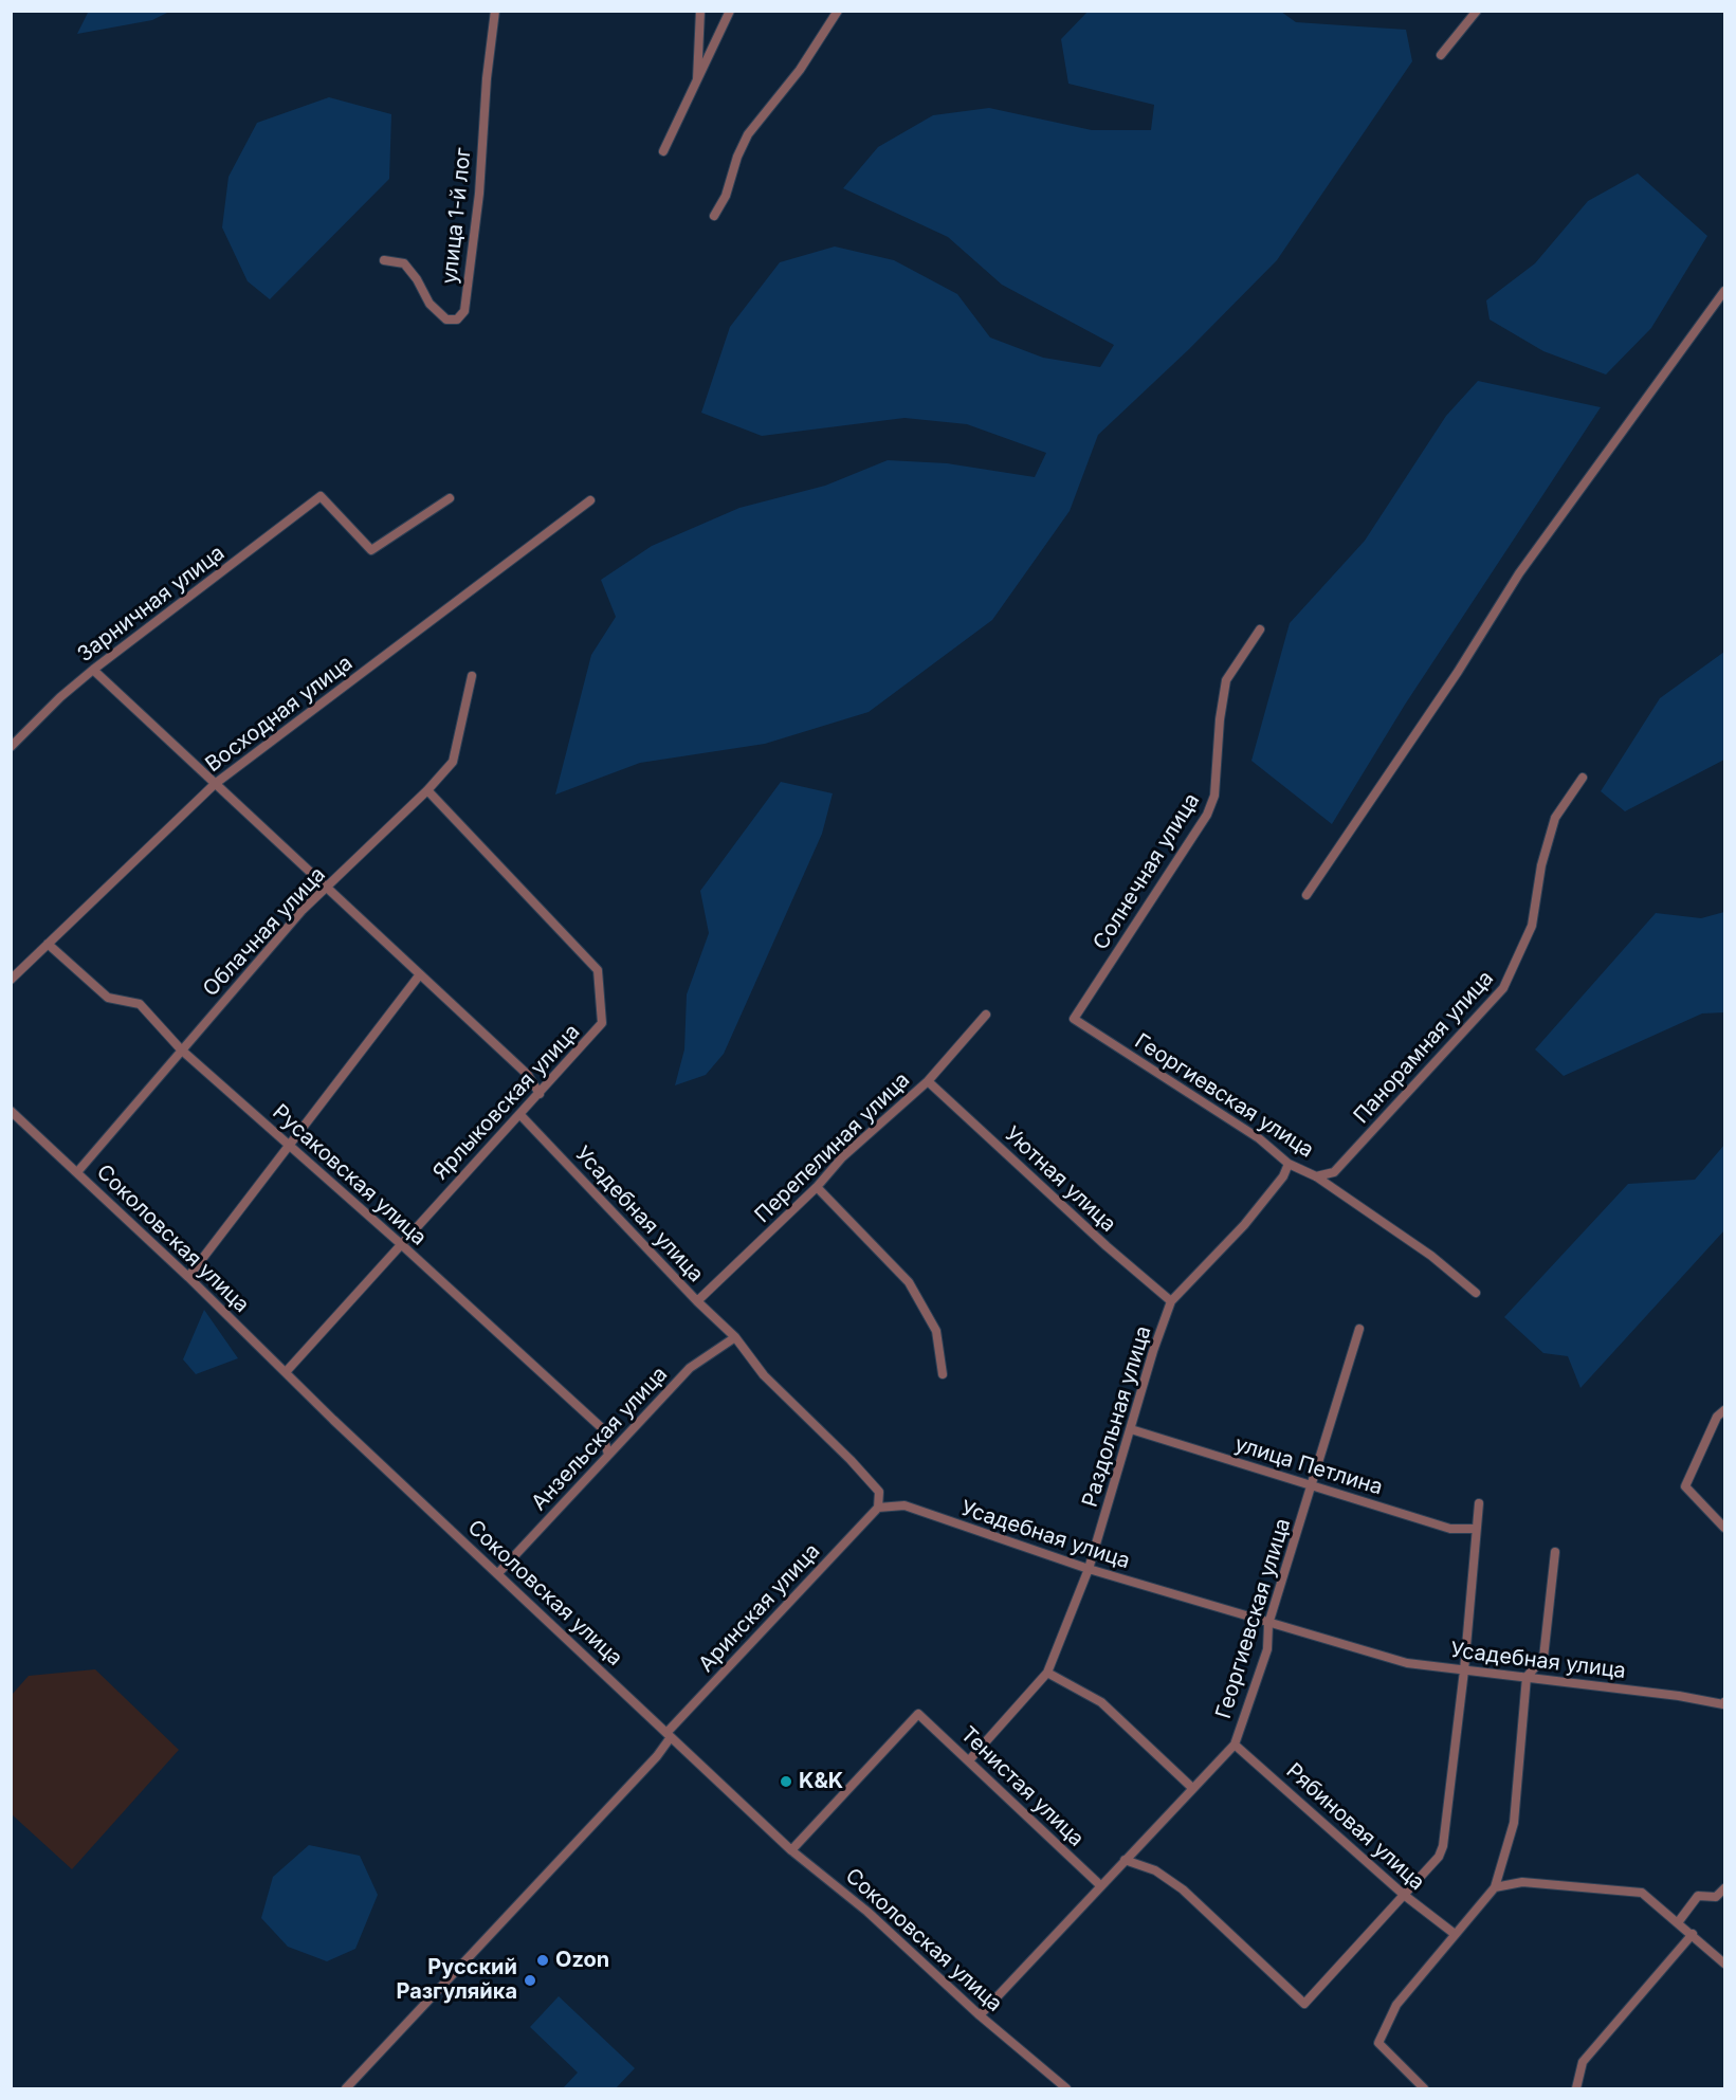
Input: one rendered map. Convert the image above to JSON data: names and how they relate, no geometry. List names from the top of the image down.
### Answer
{
  "streets": {
    "street": [
      "улица 1-й лог",
      "Зарничная улица",
      "Восходная улица",
      "Солнечная улица",
      "Облачная улица",
      "Панорамная улица",
      "Георгиевская улица",
      "Ярлыковская улица",
      "Перепелиная улица",
      "Русаковская улица",
      "Уютная улица",
      "Усадебная улица",
      "Соколовская улица",
      "Раздольная улица",
      "Анзельская улица",
      "улица Петлина",
      "Аринская улица",
      "Тенистая улица",
      "Рябиновая улица"
    ]
  },
  "crossings": [
    ["Восходная улица", "Русаковская улица"],
    ["Солнечная улица", "Георгиевская улица"],
    ["Облачная улица", "Ярлыковская улица"],
    ["Облачная улица", "Русаковская улица"],
    ["Облачная улица", "Соколовская улица"],
    ["Панорамная улица", "Георгиевская улица"],
    ["Георгиевская улица", "Усадебная улица"],
    ["Георгиевская улица", "Соколовская улица"],
    ["Георгиевская улица", "Раздольная улица"],
    ["Георгиевская улица", "улица Петлина"],
    ["Георгиевская улица", "Тенистая улица"],
    ["Георгиевская улица", "Рябиновая улица"],
    ["Ярлыковская улица", "Русаковская улица"],
    ["Ярлыковская улица", "Усадебная улица"],
    ["Ярлыковская улица", "Соколовская улица"],
    ["Перепелиная улица", "Уютная улица"],
    ["Перепелиная улица", "Усадебная улица"],
    ["Русаковская улица", "Анзельская улица"],
    ["Уютная улица", "Раздольная улица"],
    ["Усадебная улица", "Раздольная улица"],
    ["Усадебная улица", "Анзельская улица"],
    ["Усадебная улица", "Аринская улица"],
    ["Соколовская улица", "Анзельская улица"],
    ["Соколовская улица", "Аринская улица"],
    ["Соколовская улица", "Тенистая улица"],
    ["Раздольная улица", "улица Петлина"],
    ["Раздольная улица", "Тенистая улица"]
  ],
  "places": ["K&K", "Ozon", "Русский Разгуляйка"]
}
